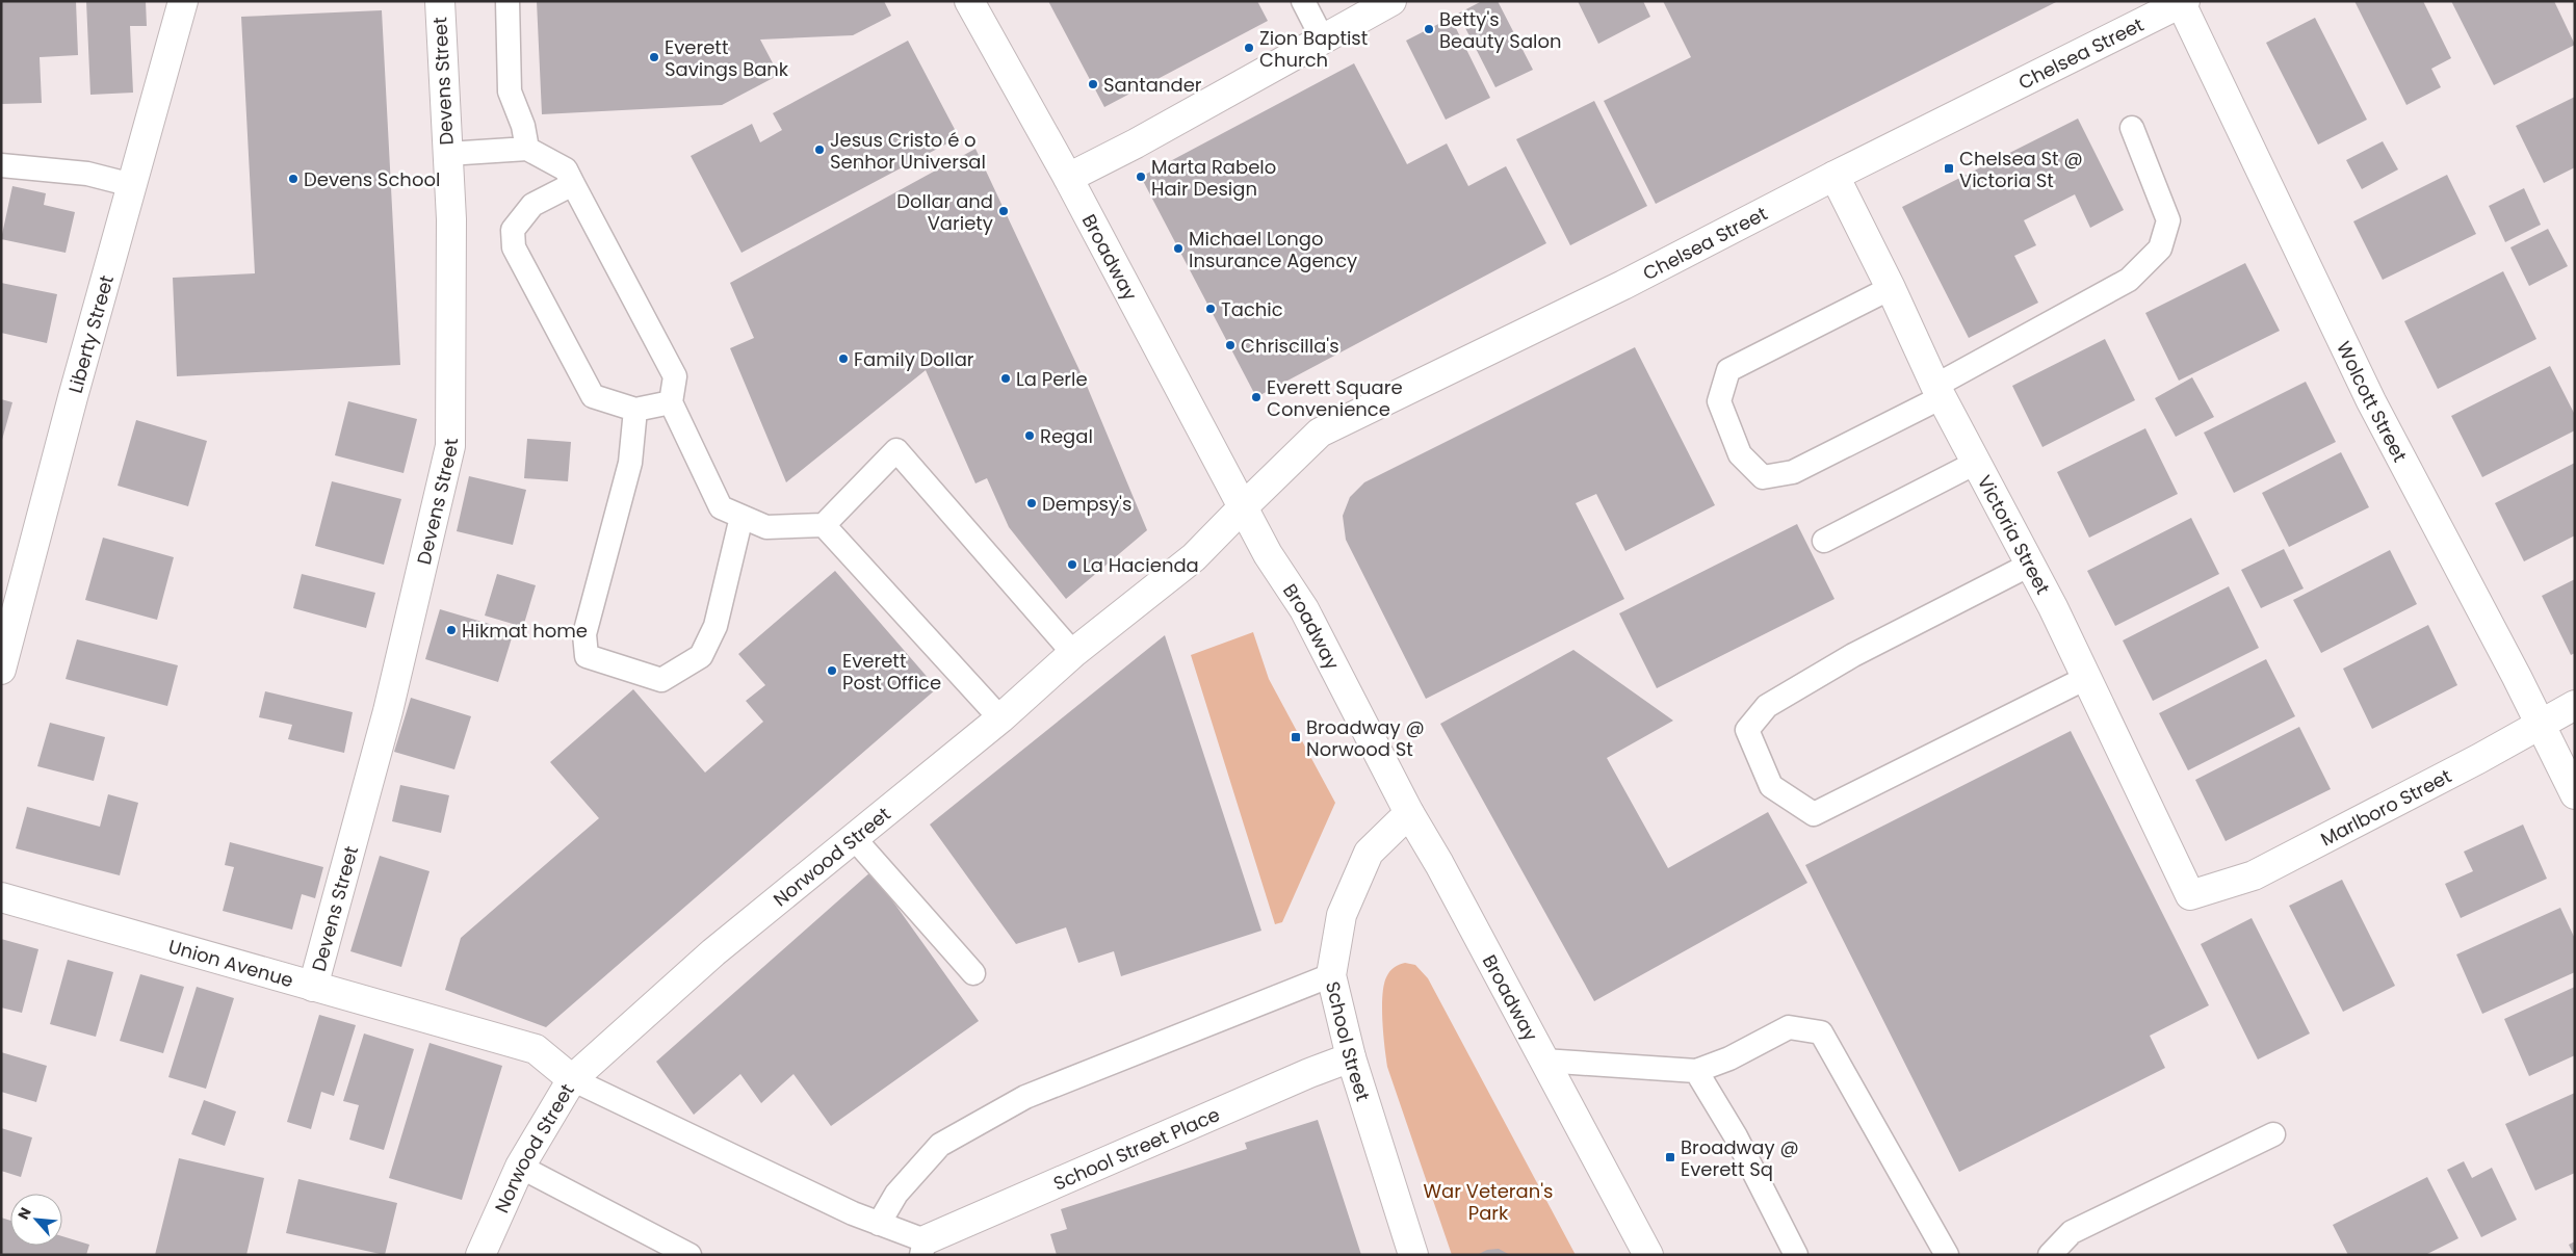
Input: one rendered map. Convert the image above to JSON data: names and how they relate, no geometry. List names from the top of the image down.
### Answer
{
  "streets": {
    "street": [
      "Chelsea Street",
      "Devens Street",
      "Broadway",
      "Liberty Street",
      "Wolcott Street",
      "Victoria Street",
      "Marlboro Street",
      "Norwood Street",
      "Union Avenue",
      "School Street",
      "School Street Place"
    ]
  },
  "crossings": [
    ["Chelsea Street", "Broadway"],
    ["Chelsea Street", "Wolcott Street"],
    ["Chelsea Street", "Victoria Street"],
    ["Chelsea Street", "Norwood Street"],
    ["Devens Street", "Union Avenue"],
    ["Broadway", "Norwood Street"],
    ["Broadway", "School Street"],
    ["Wolcott Street", "Marlboro Street"],
    ["Victoria Street", "Marlboro Street"],
    ["Norwood Street", "Union Avenue"],
    ["School Street", "School Street Place"]
  ],
  "parks": ["War Veteran's Park"],
  "places": {
    "other": [
      "Betty's Beauty Salon",
      "Zion Baptist Church",
      "Everett Savings Bank",
      "Santander",
      "Jesus Cristo é o Senhor Universal",
      "Marta Rabelo Hair Design",
      "Devens School",
      "Dollar and Variety",
      "Michael Longo Insurance Agency",
      "Tachic",
      "Chriscilla's",
      "Family Dollar",
      "La Perle",
      "Everett Square Convenience",
      "Regal",
      "Dempsy's",
      "La Hacienda",
      "Hikmat home",
      "Everett Post Office"
    ],
    "transit": ["Chelsea St @ Victoria St", "Broadway @ Norwood St", "Broadway @ Everett Sq"]
  },
  "north": "top left"
}
